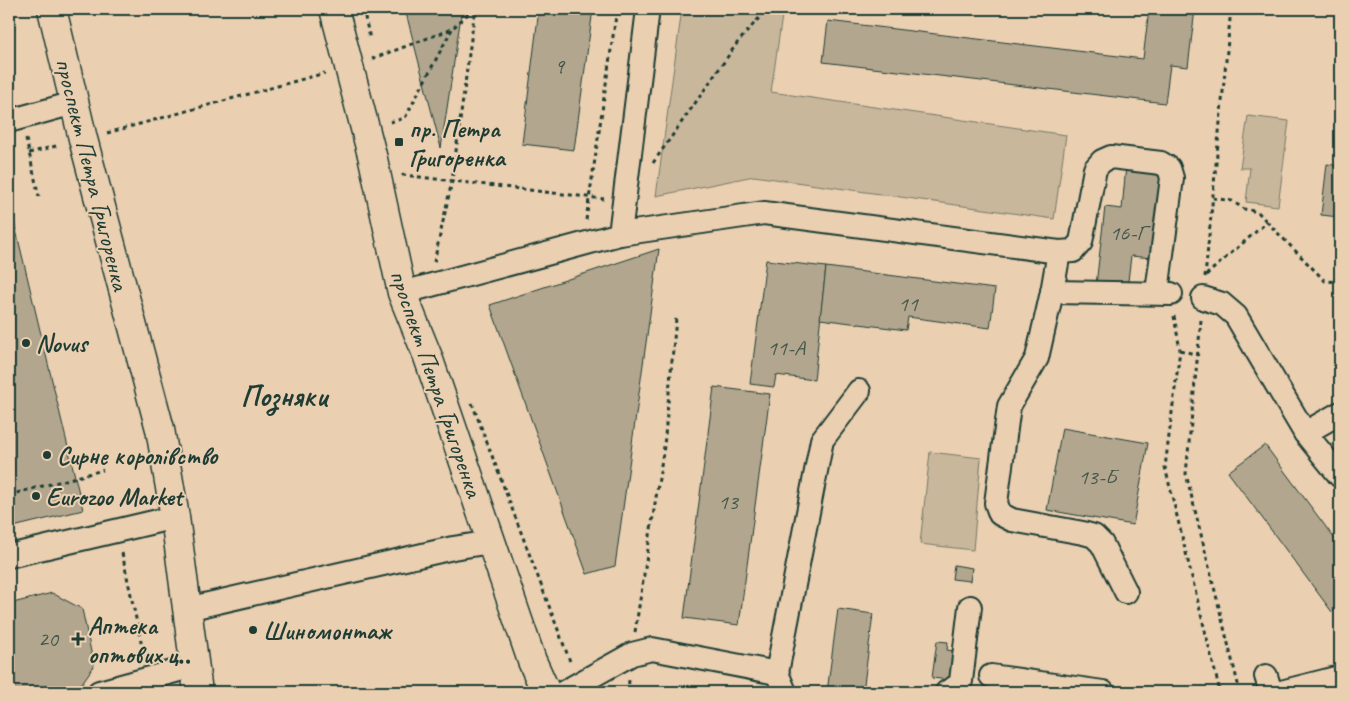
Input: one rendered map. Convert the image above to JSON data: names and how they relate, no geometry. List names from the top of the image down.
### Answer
{
  "streets": {
    "main road": ["проспект Петра Григоренка"]
  },
  "districts": ["Позняки"],
  "places": {
    "transit": ["пр. Петра Григоренка"],
    "other": [
      "Novus",
      "Сирне королівство",
      "Eurozoo Market",
      "Шиномонтаж"
    ],
    "health": ["Аптека оптових ц‥"]
  },
  "house_numbers": [
    "9",
    "16-Г",
    "11",
    "11-А",
    "13-Б",
    "13",
    "20"
  ]
}
